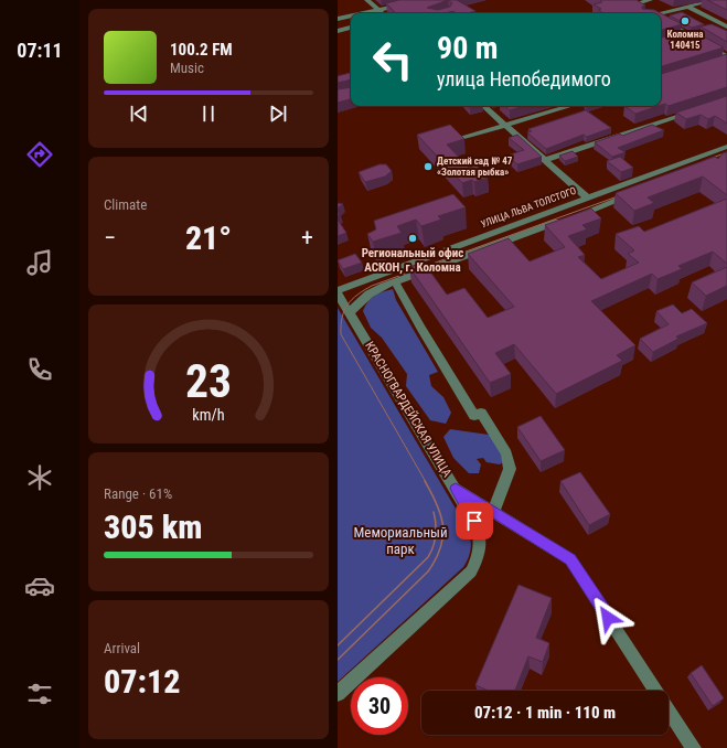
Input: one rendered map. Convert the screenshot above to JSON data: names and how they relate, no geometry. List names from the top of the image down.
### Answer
{
  "streets": {
    "street": ["УЛИЦА ЛЬВА ТОЛСТОГО", "КРАСНОГВАРДЕЙСКАЯ УЛИЦА"]
  },
  "crossings": [
    ["УЛИЦА ЛЬВА ТОЛСТОГО", "КРАСНОГВАРДЕЙСКАЯ УЛИЦА"]
  ],
  "parks": ["Мемориальный парк"],
  "places": ["Коломна 140415", "Детский сад № 47 «Золотая рыбка»", "Региональный офис АСКОН, г. Коломна"],
  "page": {
    "tabs": "07:11",
    "turn": ["90 m", "улица Непобедимого"],
    "song": ["100.2 FM", "Music"],
    "tile": [
      "Climate",
      ["Range · 61%", "305 km"],
      ["Arrival", "07:12"]
    ],
    "heat": ["−", "21°", "+"],
    "limit": "30",
    "trip": "07:12 · 1 min · 110 m",
    "gauge": ["23", "km/h"]
  }
}
